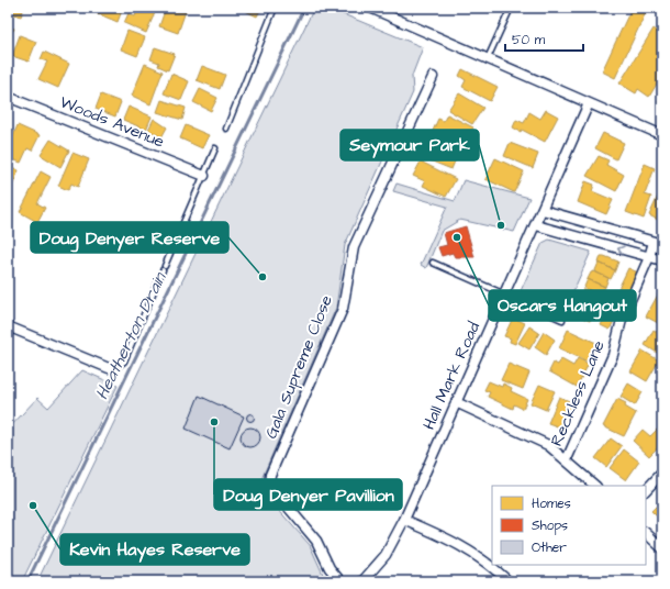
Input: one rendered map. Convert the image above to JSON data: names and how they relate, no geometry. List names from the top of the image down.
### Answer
{
  "streets": {
    "street": [
      "Woods Avenue",
      "Gala Supreme Close",
      "Hall Mark Road",
      "Reckless Lane"
    ]
  },
  "water": ["Heatherton Drain"],
  "places": [
    "Seymour Park",
    "Oscars Hangout",
    "Doug Denyer Reserve",
    "Doug Denyer Pavillion",
    "Kevin Hayes Reserve"
  ],
  "legend": ["Homes", "Shops", "Other"],
  "scale_bar": "50 m"
}
